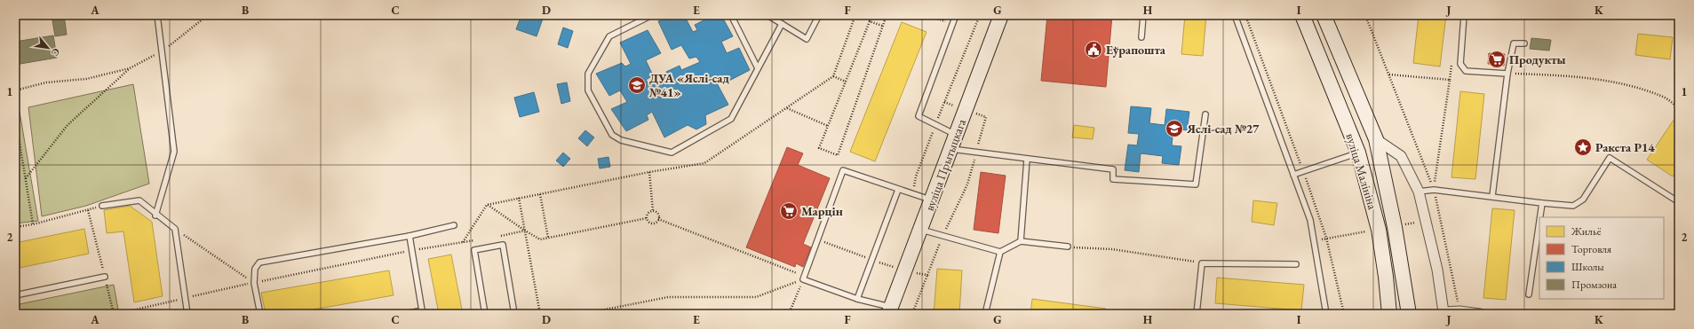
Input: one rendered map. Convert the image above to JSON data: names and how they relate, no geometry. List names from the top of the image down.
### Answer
{
  "streets": {
    "main road": ["вуліца Прытыцкага", "вуліца Малініна"]
  },
  "places": {
    "public building": ["Еўрапошта"],
    "supermarket": ["Продукты", "Марцін"],
    "school or university": ["ДУА «Яслі-сад №41»", "Яслі-сад №27"],
    "place": ["Ракета Р14"]
  },
  "legend": [
    "Жильё",
    "Торговля",
    "Школы",
    "Промзона"
  ],
  "north": "bottom right",
  "grid": {
    "columns": [
      "A",
      "B",
      "C",
      "D",
      "E",
      "F",
      "G",
      "H",
      "I",
      "J",
      "K"
    ],
    "rows": ["1", "2"]
  }
}
